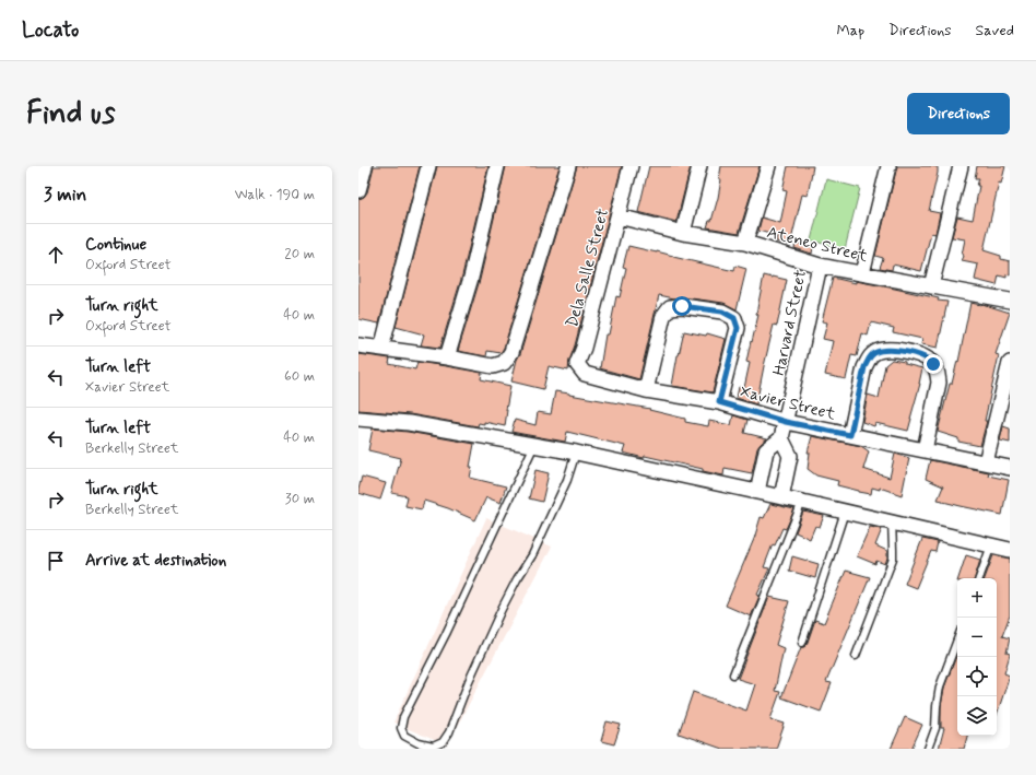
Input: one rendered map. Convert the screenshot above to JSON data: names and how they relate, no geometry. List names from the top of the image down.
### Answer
{
  "streets": {
    "street": [
      "Ateneo Street",
      "Dela Salle Street",
      "Harvard Street",
      "Xavier Street"
    ]
  },
  "crossings": [
    ["Ateneo Street", "Dela Salle Street"],
    ["Ateneo Street", "Harvard Street"],
    ["Dela Salle Street", "Xavier Street"],
    ["Harvard Street", "Xavier Street"]
  ],
  "page": {
    "header": "Locato",
    "nav": ["Map", "Directions", "Saved"],
    "buttons": "Directions",
    "title": "Find us",
    "heading": ["3 min", "Walk · 190 m"],
    "list": [
      ["Continue", "Oxford Street", "20 m"],
      ["Turn right", "Oxford Street", "40 m"],
      ["Turn left", "Xavier Street", "60 m"],
      ["Turn left", "Berkelly Street", "40 m"],
      ["Turn right", "Berkelly Street", "30 m"],
      "Arrive at destination"
    ],
    "map_buttons": ["+", "−"]
  }
}
